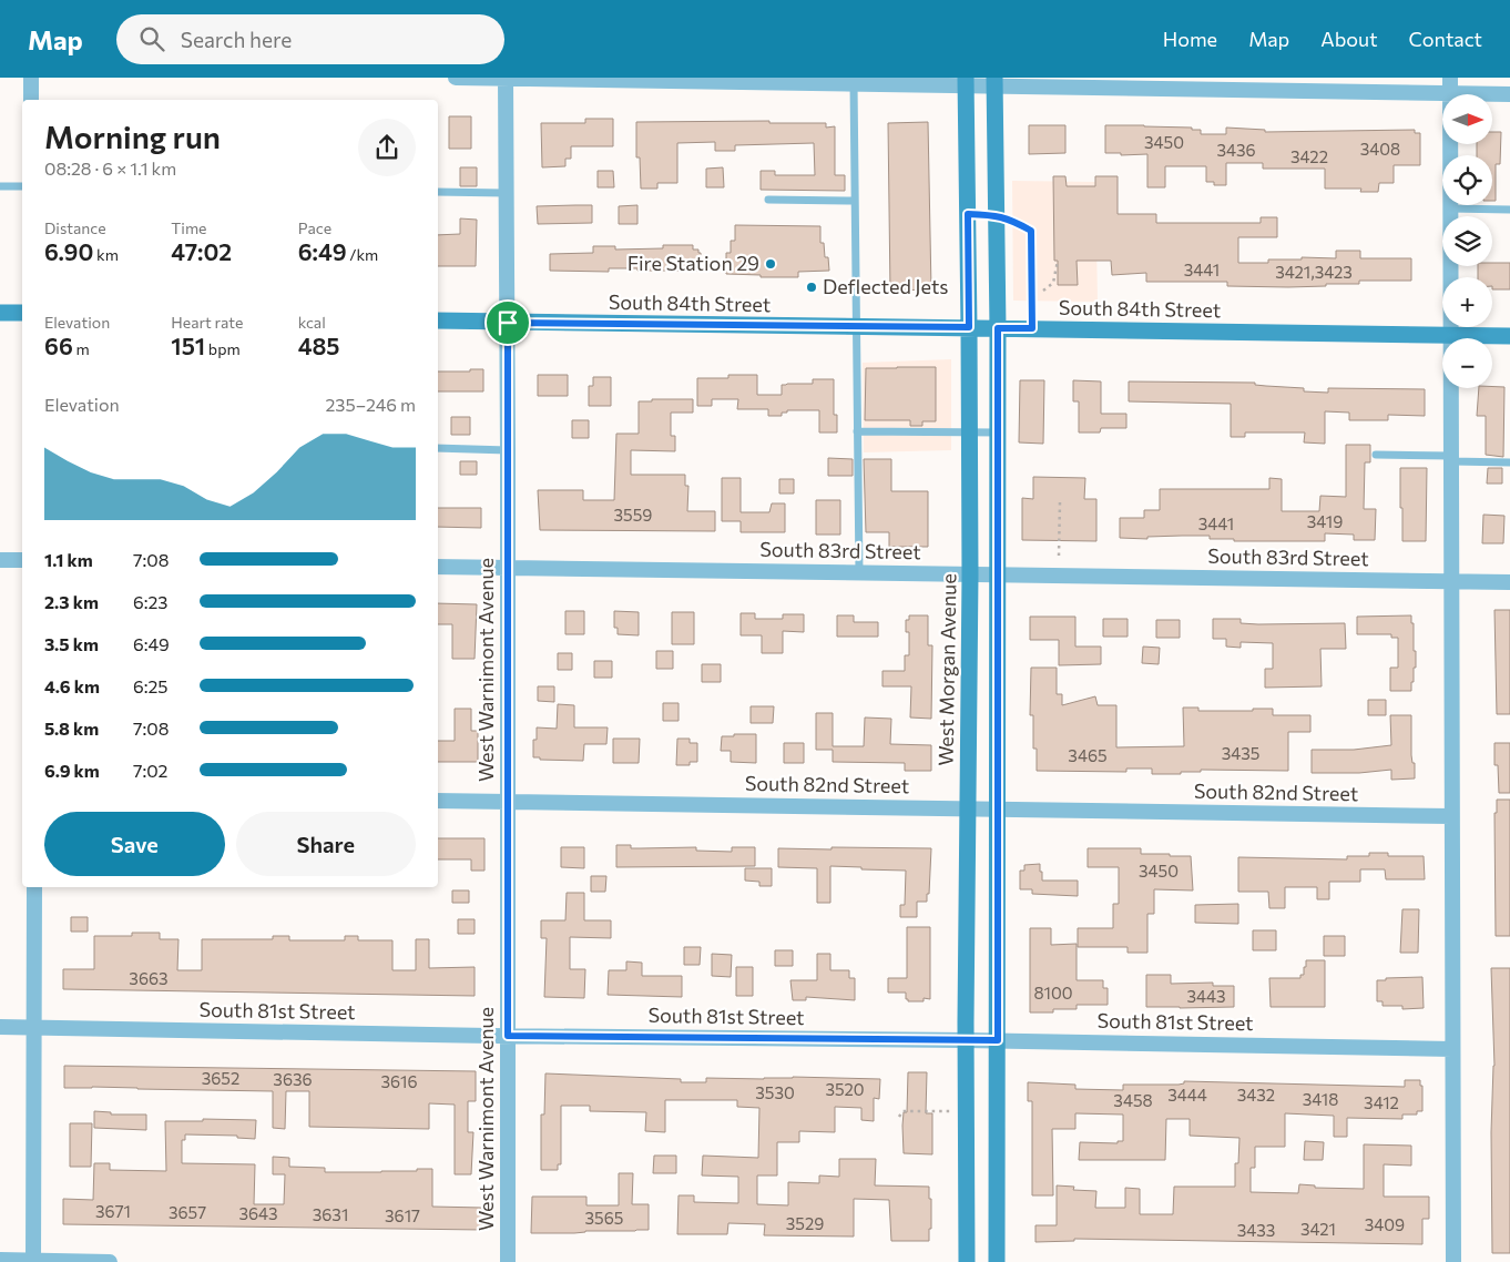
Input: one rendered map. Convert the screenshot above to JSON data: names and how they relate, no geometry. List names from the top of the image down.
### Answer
{
  "streets": {
    "street": [
      "South 84th Street",
      "South 83rd Street",
      "West Warnimont Avenue",
      "West Morgan Avenue",
      "South 82nd Street",
      "South 81st Street"
    ]
  },
  "crossings": [
    ["South 84th Street", "West Warnimont Avenue"],
    ["South 84th Street", "West Morgan Avenue"],
    ["South 83rd Street", "West Warnimont Avenue"],
    ["South 83rd Street", "West Morgan Avenue"],
    ["West Warnimont Avenue", "South 82nd Street"],
    ["West Warnimont Avenue", "South 81st Street"],
    ["West Morgan Avenue", "South 82nd Street"],
    ["West Morgan Avenue", "South 81st Street"]
  ],
  "places": ["Fire Station 29", "Deflected Jets"],
  "house_numbers": [
    "3450",
    "3408",
    "3436",
    "3422",
    "3441",
    "3421,3423",
    "3559",
    "3419",
    "3441",
    "3435",
    "3465",
    "3450",
    "3663",
    "8100",
    "3443",
    "3652",
    "3636",
    "3616",
    "3520",
    "3530",
    "3444",
    "3432",
    "3418",
    "3458",
    "3412",
    "3671",
    "3657",
    "3643",
    "3631",
    "3617",
    "3565",
    "3529",
    "3409",
    "3421",
    "3433"
  ],
  "north": "right",
  "page": {
    "header": "Map",
    "search": "Search here",
    "nav": [
      "Home",
      "Map",
      "About",
      "Contact"
    ],
    "map_buttons": ["+", "−"],
    "heading": ["Morning run", "08:28 · 6 × 1.1 km"],
    "stats": [
      ["Distance", "6.90 km"],
      ["Time", "47:02"],
      ["Pace", "6:49 /km"],
      ["Elevation", "66 m"],
      ["Heart rate", "151 bpm"],
      ["kcal", "485"]
    ],
    "chart": ["Elevation", "235–246 m"],
    "list": [
      {
        "name": "1.1 km",
        "note": "7:08"
      },
      {
        "name": "2.3 km",
        "note": "6:23"
      },
      {
        "name": "3.5 km",
        "note": "6:49"
      },
      {
        "name": "4.6 km",
        "note": "6:25"
      },
      {
        "name": "5.8 km",
        "note": "7:08"
      },
      {
        "name": "6.9 km",
        "note": "7:02"
      }
    ],
    "buttons": ["Save", "Share"]
  }
}
